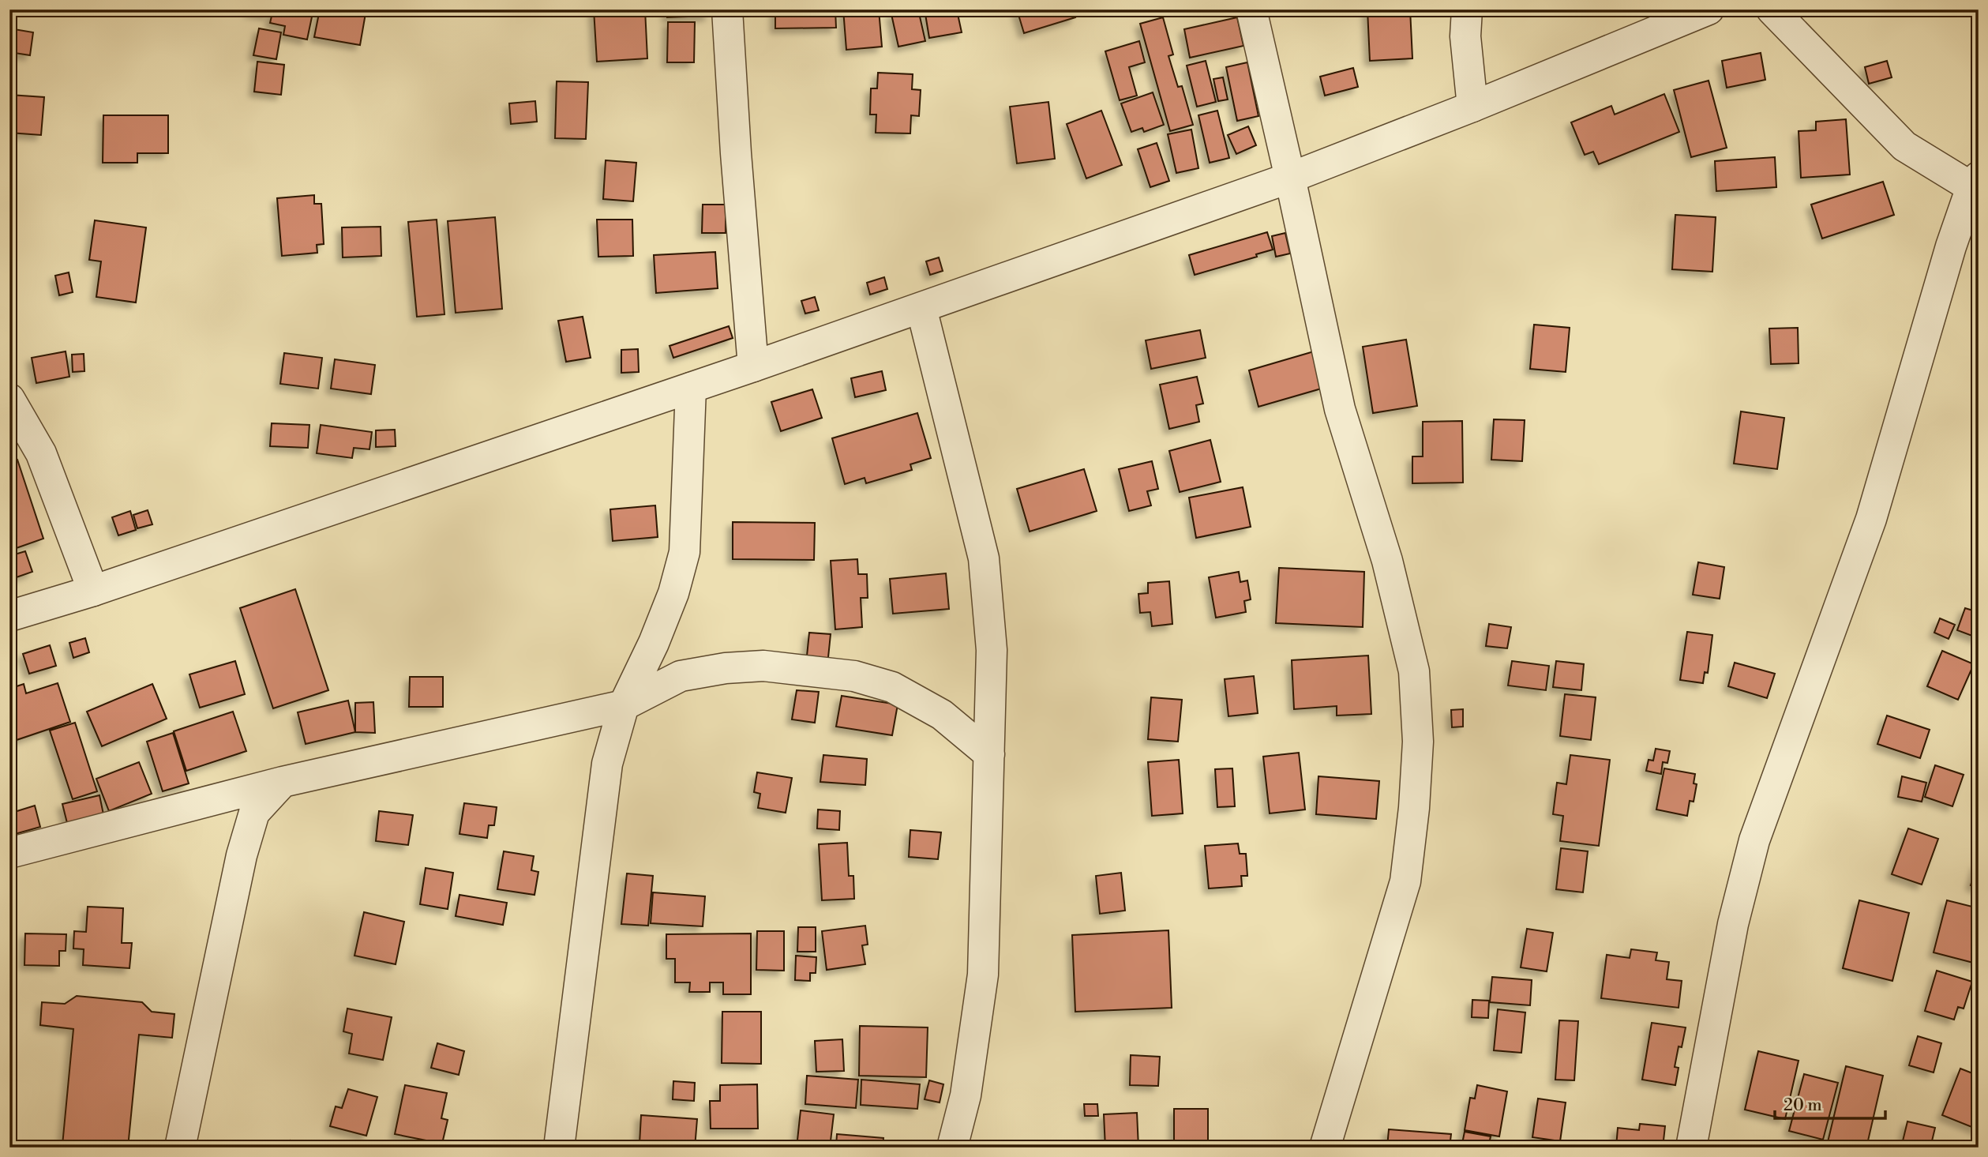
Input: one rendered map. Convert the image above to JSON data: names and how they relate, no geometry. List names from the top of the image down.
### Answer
{
  "scale_bar": "20 m"
}
